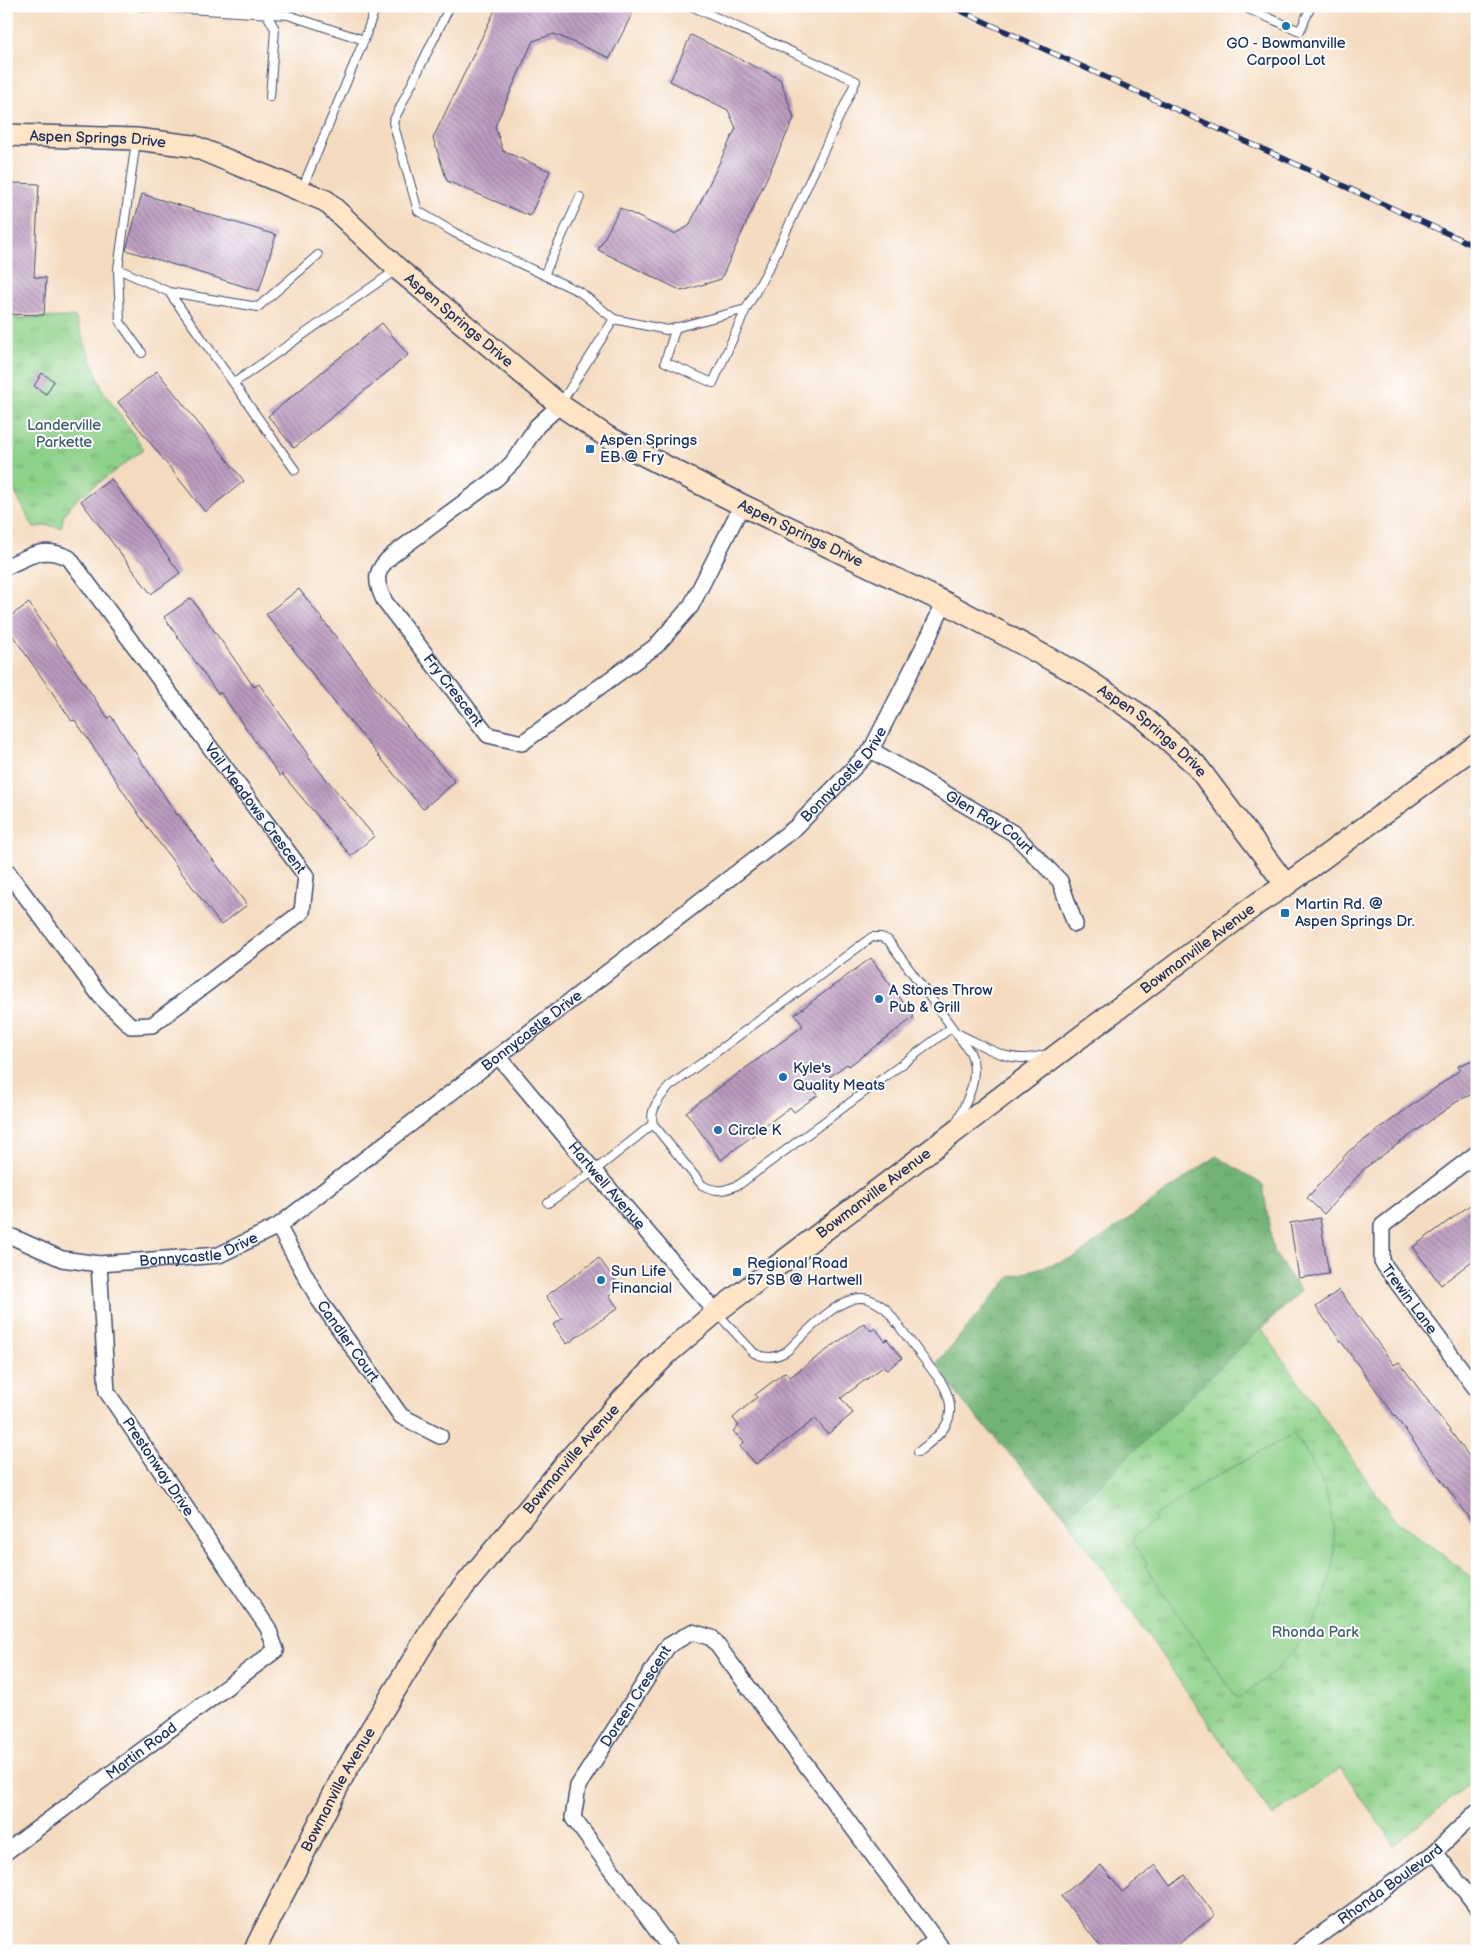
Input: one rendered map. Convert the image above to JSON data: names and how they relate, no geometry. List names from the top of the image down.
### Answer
{
  "streets": {
    "main road": ["Aspen Springs Drive", "Bowmanville Avenue"],
    "street": [
      "Fry Crescent",
      "Bonnycastle Drive",
      "Vail Meadows Crescent",
      "Glen Ray Court",
      "Hartwell Avenue",
      "Trewin Lane",
      "Candler Court",
      "Prestonway Drive",
      "Doreen Crescent",
      "Martin Road",
      "Rhonda Boulevard"
    ]
  },
  "crossings": [
    ["Aspen Springs Drive", "Fry Crescent"],
    ["Aspen Springs Drive", "Bonnycastle Drive"],
    ["Aspen Springs Drive", "Bowmanville Avenue"],
    ["Bonnycastle Drive", "Glen Ray Court"],
    ["Bonnycastle Drive", "Hartwell Avenue"],
    ["Bonnycastle Drive", "Candler Court"],
    ["Bonnycastle Drive", "Prestonway Drive"],
    ["Bowmanville Avenue", "Hartwell Avenue"],
    ["Prestonway Drive", "Martin Road"]
  ],
  "parks": ["Landerville Parkette", "Rhonda Park"],
  "places": {
    "other": [
      "GO - Bowmanville Carpool Lot",
      "A Stones Throw Pub & Grill",
      "Kyle's Quality Meats",
      "Circle K",
      "Sun Life Financial"
    ],
    "transit": ["Aspen Springs EB @ Fry", "Martin Rd. @ Aspen Springs Dr.", "Regional Road 57 SB @ Hartwell"]
  }
}
